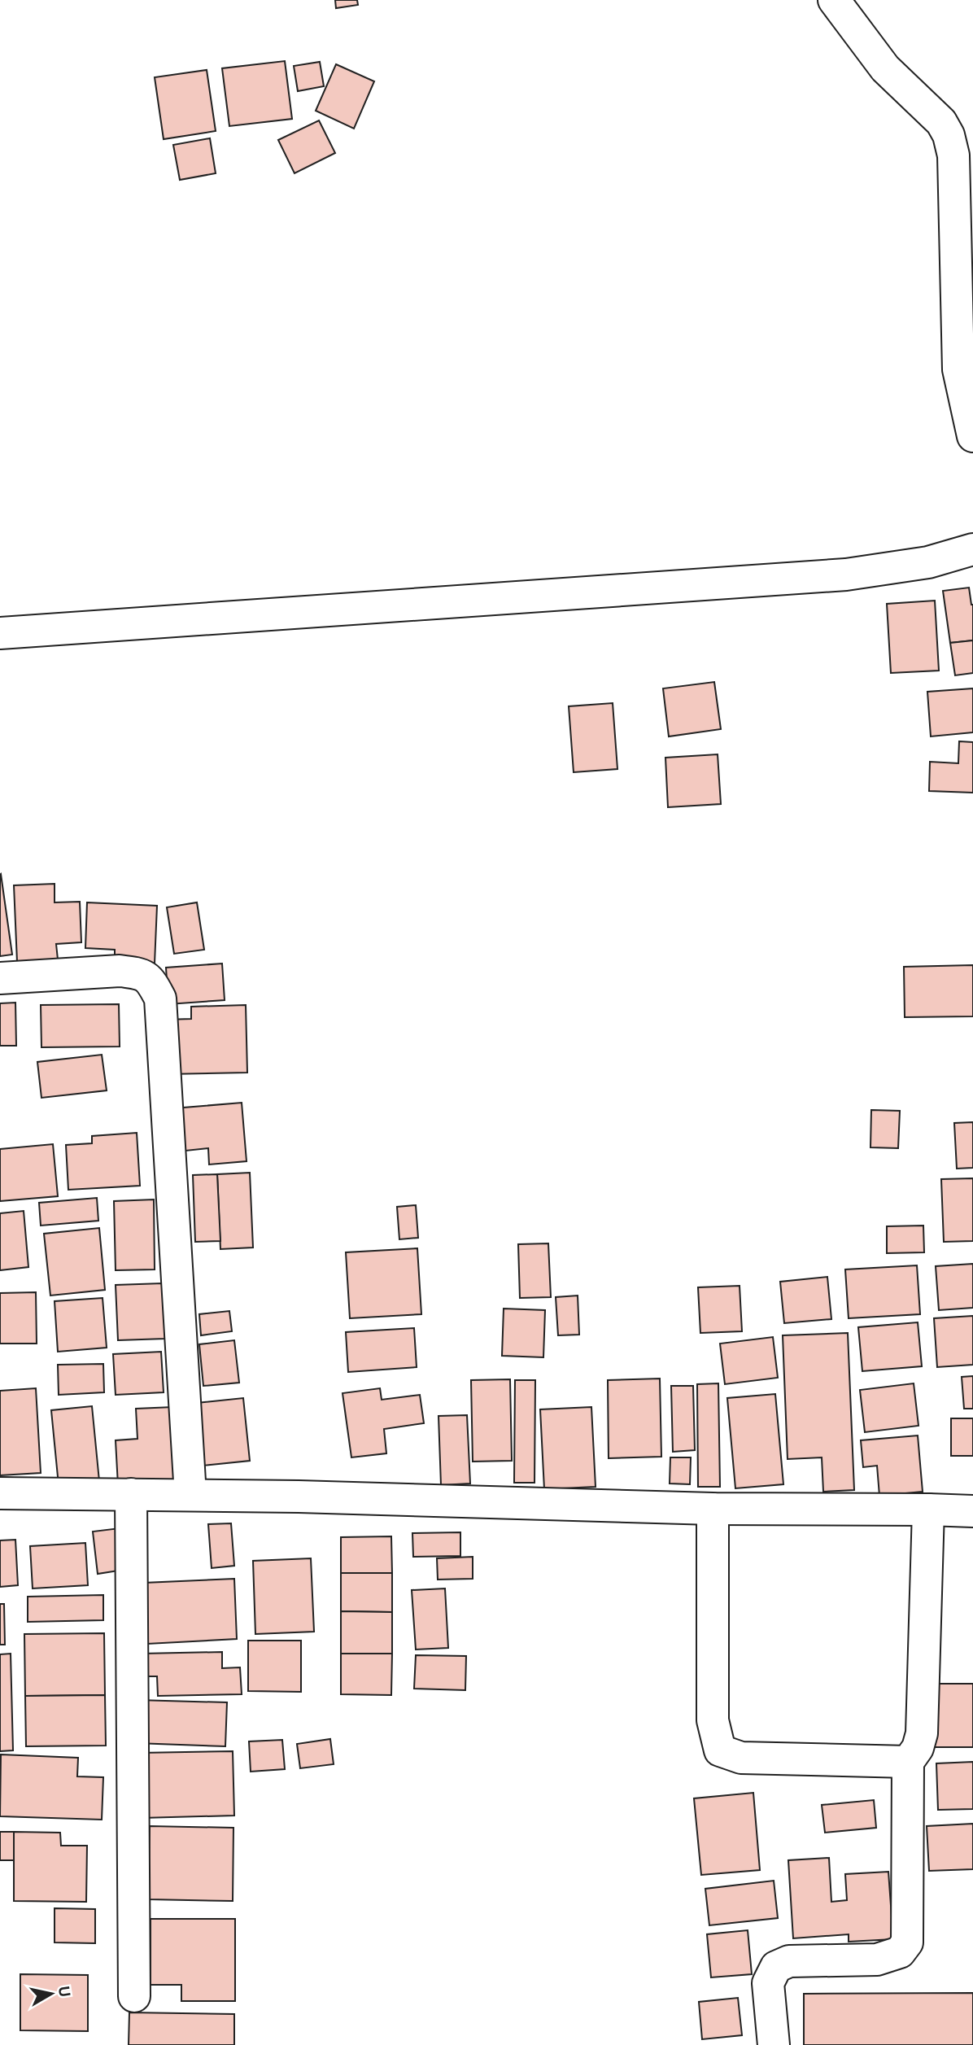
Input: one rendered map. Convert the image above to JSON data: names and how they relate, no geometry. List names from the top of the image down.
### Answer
{
  "north": "right"
}
